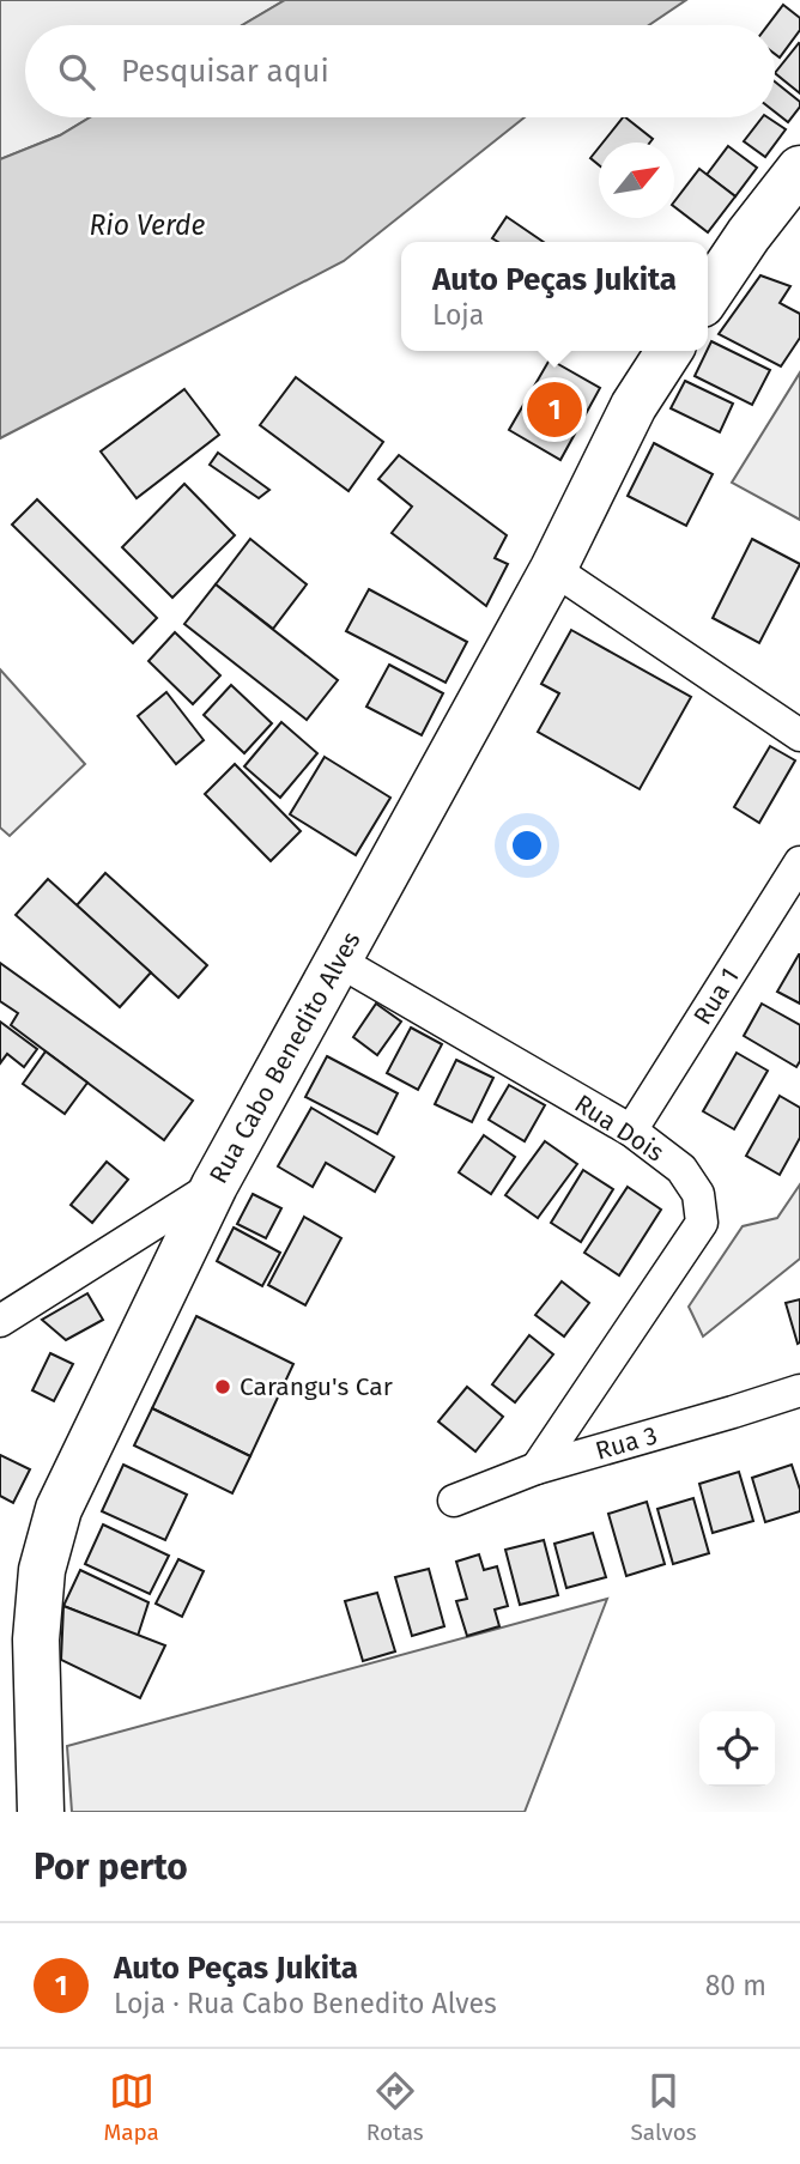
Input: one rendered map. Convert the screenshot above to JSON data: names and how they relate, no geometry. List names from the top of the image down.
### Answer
{
  "streets": {
    "main road": ["Rua Cabo Benedito Alves"],
    "street": ["Rua 1", "Rua Dois", "Rua 3"]
  },
  "crossings": [
    ["Rua 1", "Rua Dois"],
    ["Rua Cabo Benedito Alves", "Rua Dois"],
    ["Rua Dois", "Rua 3"]
  ],
  "water": ["Rio Verde"],
  "places": ["Carangu's Car"],
  "north": "top right",
  "page": {
    "search": "Pesquisar aqui",
    "popup": ["Auto Peças Jukita", "Loja"],
    "pins": "1",
    "heading": "Por perto",
    "list": [
      {
        "mark": "1",
        "name": "Auto Peças Jukita",
        "note": "Loja · Rua Cabo Benedito Alves",
        "value": "80 m"
      }
    ],
    "nav": ["Mapa", "Rotas", "Salvos"]
  }
}
